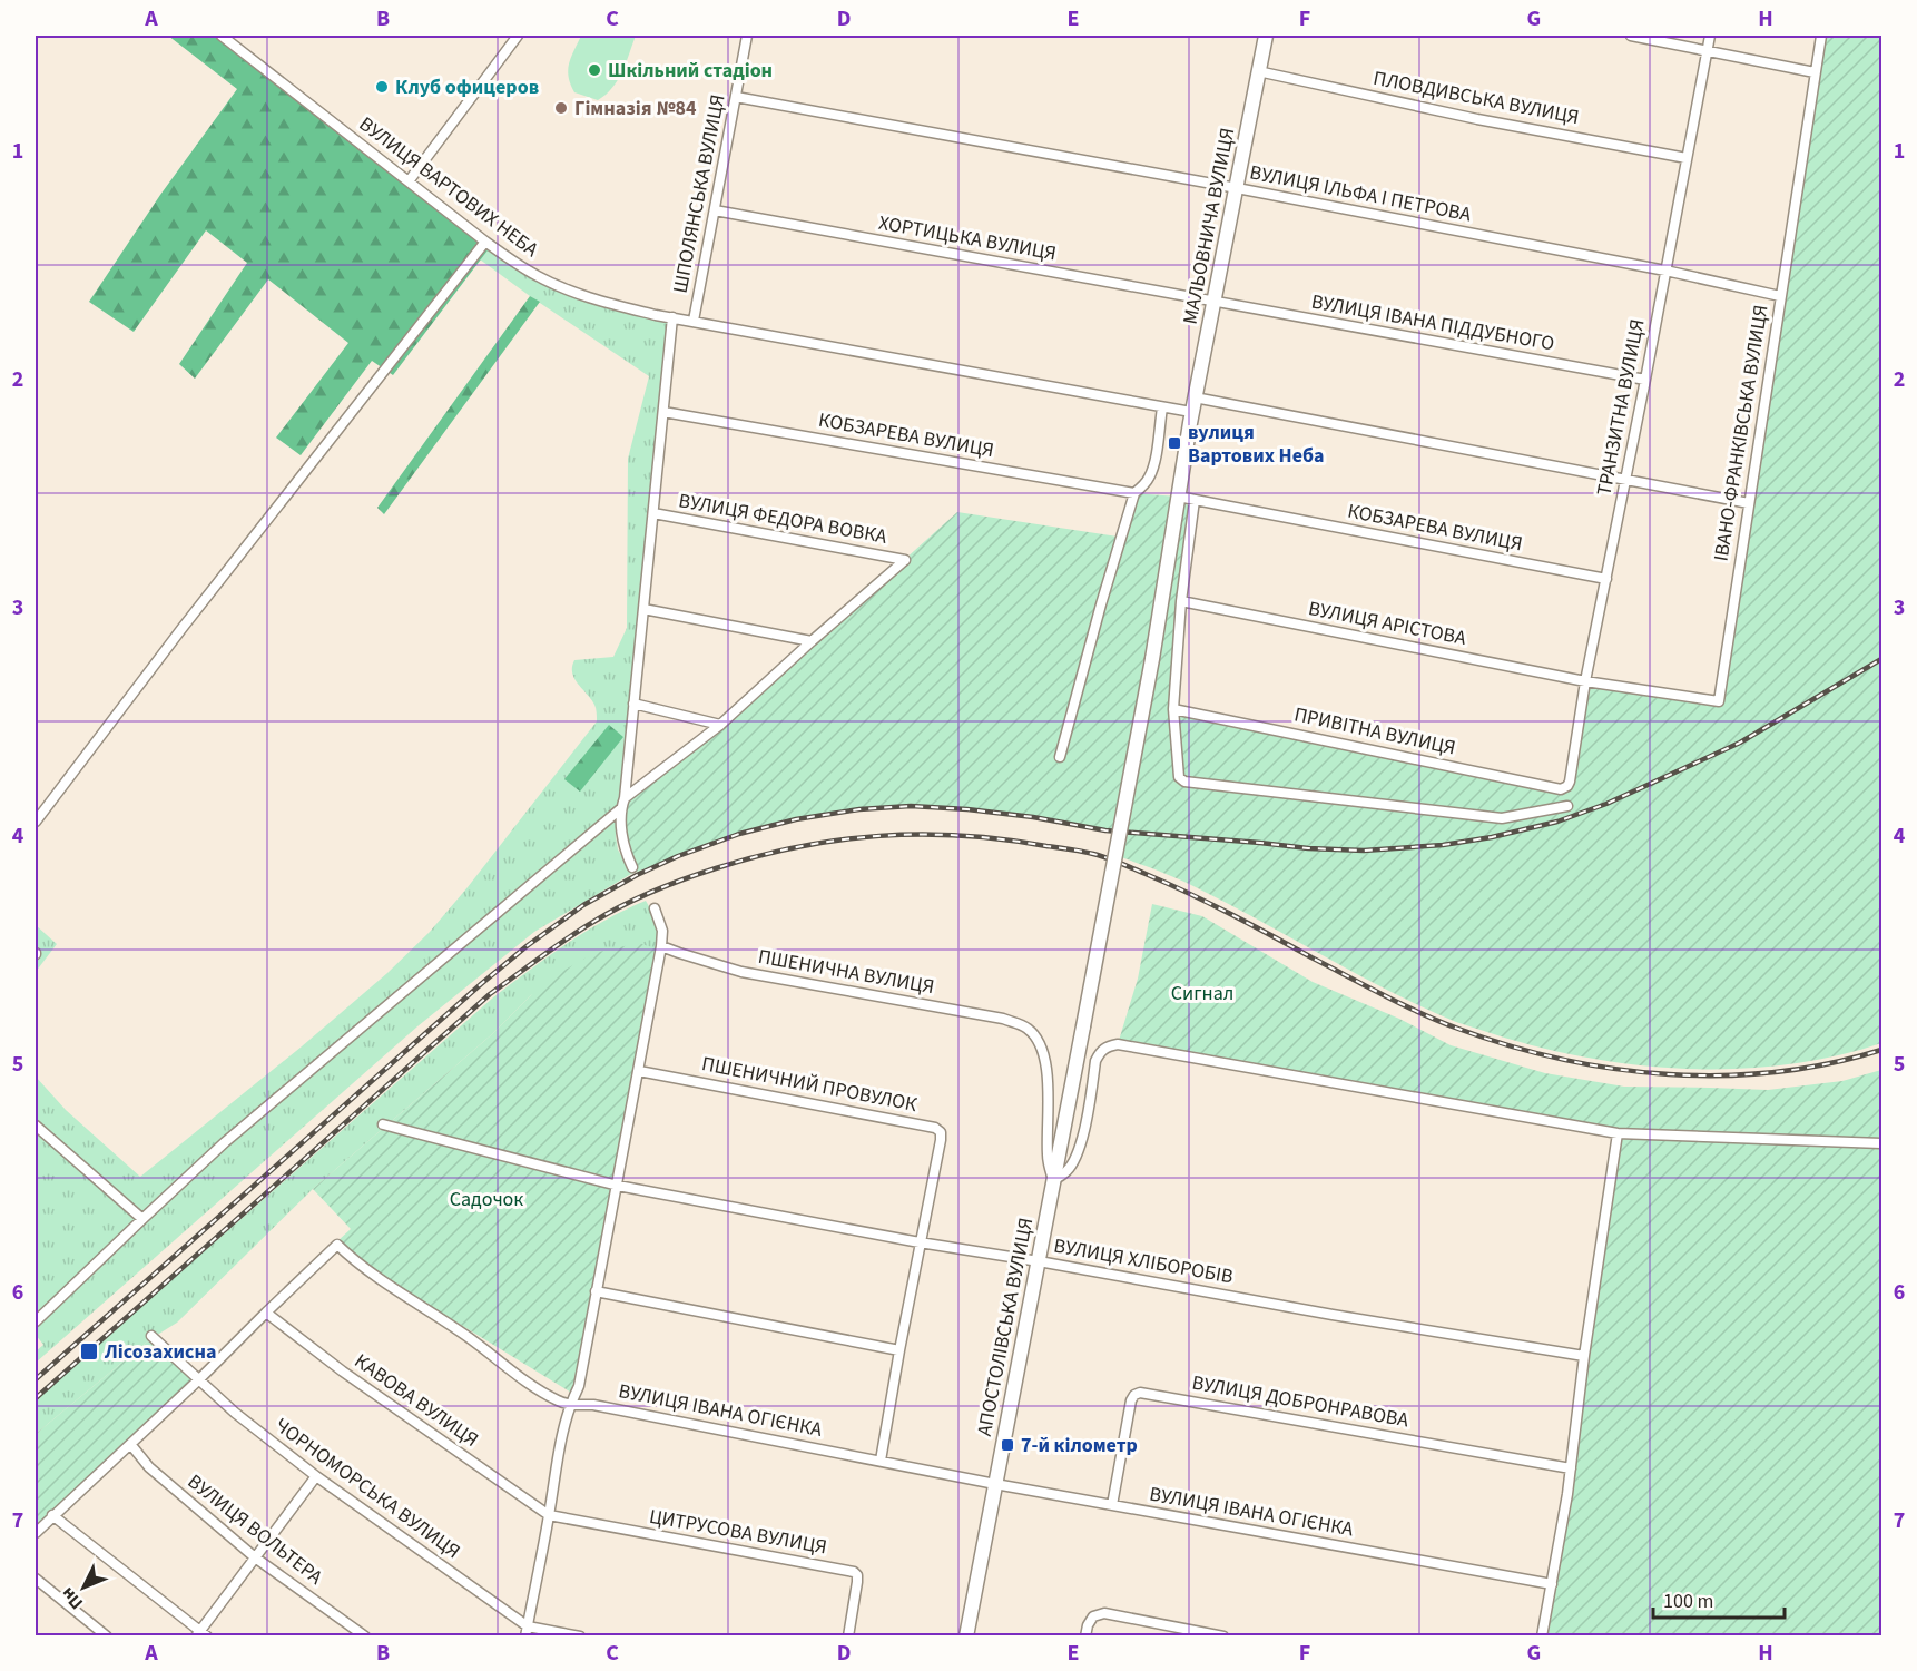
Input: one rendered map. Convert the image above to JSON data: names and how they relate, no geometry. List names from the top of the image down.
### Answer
{
  "streets": {
    "street": [
      "ПЛОВДИВСЬКА ВУЛИЦЯ",
      "ВУЛИЦЯ ВАРТОВИХ НЕБА",
      "ШПОЛЯНСЬКА ВУЛИЦЯ",
      "ВУЛИЦЯ ІЛЬФА І ПЕТРОВА",
      "МАЛЬОВНИЧА ВУЛИЦЯ",
      "ХОРТИЦЬКА ВУЛИЦЯ",
      "ВУЛИЦЯ ІВАНА ПІДДУБНОГО",
      "ТРАНЗИТНА ВУЛИЦЯ",
      "ІВАНО-ФРАНКІВСЬКА ВУЛИЦЯ",
      "КОБЗАРЕВА ВУЛИЦЯ",
      "ВУЛИЦЯ ФЕДОРА ВОВКА",
      "ВУЛИЦЯ АРІСТОВА",
      "ПРИВІТНА ВУЛИЦЯ",
      "ПШЕНИЧНА ВУЛИЦЯ",
      "ПШЕНИЧНИЙ ПРОВУЛОК",
      "ВУЛИЦЯ ХЛІБОРОБІВ",
      "АПОСТОЛІВСЬКА ВУЛИЦЯ",
      "КАВОВА ВУЛИЦЯ",
      "ВУЛИЦЯ ДОБРОНРАВОВА",
      "ВУЛИЦЯ ІВАНА ОГІЄНКА",
      "ЧОРНОМОРСЬКА ВУЛИЦЯ",
      "ВУЛИЦЯ ВОЛЬТЕРА",
      "ЦИТРУСОВА ВУЛИЦЯ"
    ]
  },
  "crossings": [
    ["ПЛОВДИВСЬКА ВУЛИЦЯ", "МАЛЬОВНИЧА ВУЛИЦЯ"],
    ["ПЛОВДИВСЬКА ВУЛИЦЯ", "ТРАНЗИТНА ВУЛИЦЯ"],
    ["ВУЛИЦЯ ВАРТОВИХ НЕБА", "ШПОЛЯНСЬКА ВУЛИЦЯ"],
    ["ВУЛИЦЯ ВАРТОВИХ НЕБА", "МАЛЬОВНИЧА ВУЛИЦЯ"],
    ["ВУЛИЦЯ ВАРТОВИХ НЕБА", "ТРАНЗИТНА ВУЛИЦЯ"],
    ["ВУЛИЦЯ ВАРТОВИХ НЕБА", "ІВАНО-ФРАНКІВСЬКА ВУЛИЦЯ"],
    ["ШПОЛЯНСЬКА ВУЛИЦЯ", "ВУЛИЦЯ ІЛЬФА І ПЕТРОВА"],
    ["ШПОЛЯНСЬКА ВУЛИЦЯ", "ХОРТИЦЬКА ВУЛИЦЯ"],
    ["ВУЛИЦЯ ІЛЬФА І ПЕТРОВА", "МАЛЬОВНИЧА ВУЛИЦЯ"],
    ["ВУЛИЦЯ ІЛЬФА І ПЕТРОВА", "ТРАНЗИТНА ВУЛИЦЯ"],
    ["ВУЛИЦЯ ІЛЬФА І ПЕТРОВА", "ІВАНО-ФРАНКІВСЬКА ВУЛИЦЯ"],
    ["МАЛЬОВНИЧА ВУЛИЦЯ", "ХОРТИЦЬКА ВУЛИЦЯ"],
    ["МАЛЬОВНИЧА ВУЛИЦЯ", "ВУЛИЦЯ ІВАНА ПІДДУБНОГО"],
    ["ХОРТИЦЬКА ВУЛИЦЯ", "ВУЛИЦЯ ІВАНА ПІДДУБНОГО"],
    ["ВУЛИЦЯ ІВАНА ПІДДУБНОГО", "ТРАНЗИТНА ВУЛИЦЯ"],
    ["ТРАНЗИТНА ВУЛИЦЯ", "ІВАНО-ФРАНКІВСЬКА ВУЛИЦЯ"],
    ["ТРАНЗИТНА ВУЛИЦЯ", "КОБЗАРЕВА ВУЛИЦЯ"],
    ["ТРАНЗИТНА ВУЛИЦЯ", "ВУЛИЦЯ АРІСТОВА"],
    ["ТРАНЗИТНА ВУЛИЦЯ", "ПРИВІТНА ВУЛИЦЯ"],
    ["ІВАНО-ФРАНКІВСЬКА ВУЛИЦЯ", "ВУЛИЦЯ АРІСТОВА"],
    ["КОБЗАРЕВА ВУЛИЦЯ", "АПОСТОЛІВСЬКА ВУЛИЦЯ"],
    ["ПШЕНИЧНА ВУЛИЦЯ", "АПОСТОЛІВСЬКА ВУЛИЦЯ"],
    ["ПШЕНИЧНИЙ ПРОВУЛОК", "ВУЛИЦЯ ХЛІБОРОБІВ"],
    ["ВУЛИЦЯ ХЛІБОРОБІВ", "АПОСТОЛІВСЬКА ВУЛИЦЯ"],
    ["АПОСТОЛІВСЬКА ВУЛИЦЯ", "ВУЛИЦЯ ІВАНА ОГІЄНКА"],
    ["КАВОВА ВУЛИЦЯ", "ВУЛИЦЯ ІВАНА ОГІЄНКА"],
    ["КАВОВА ВУЛИЦЯ", "ЦИТРУСОВА ВУЛИЦЯ"],
    ["ВУЛИЦЯ ДОБРОНРАВОВА", "ВУЛИЦЯ ІВАНА ОГІЄНКА"],
    ["ВУЛИЦЯ ІВАНА ОГІЄНКА", "ЧОРНОМОРСЬКА ВУЛИЦЯ"],
    ["ВУЛИЦЯ ІВАНА ОГІЄНКА", "ВУЛИЦЯ ВОЛЬТЕРА"]
  ],
  "parks": ["Сигнал", "Садочок"],
  "places": {
    "other": ["Шкільний стадіон", "Клуб офицеров", "Гімназія №84"],
    "transit": ["вулиця Вартових Неба", "Лісозахисна", "7-й кілометр"]
  },
  "scale_bar": "100 m",
  "north": "bottom left",
  "grid": {
    "columns": [
      "A",
      "B",
      "C",
      "D",
      "E",
      "F",
      "G",
      "H"
    ],
    "rows": [
      "1",
      "2",
      "3",
      "4",
      "5",
      "6",
      "7"
    ]
  }
}
